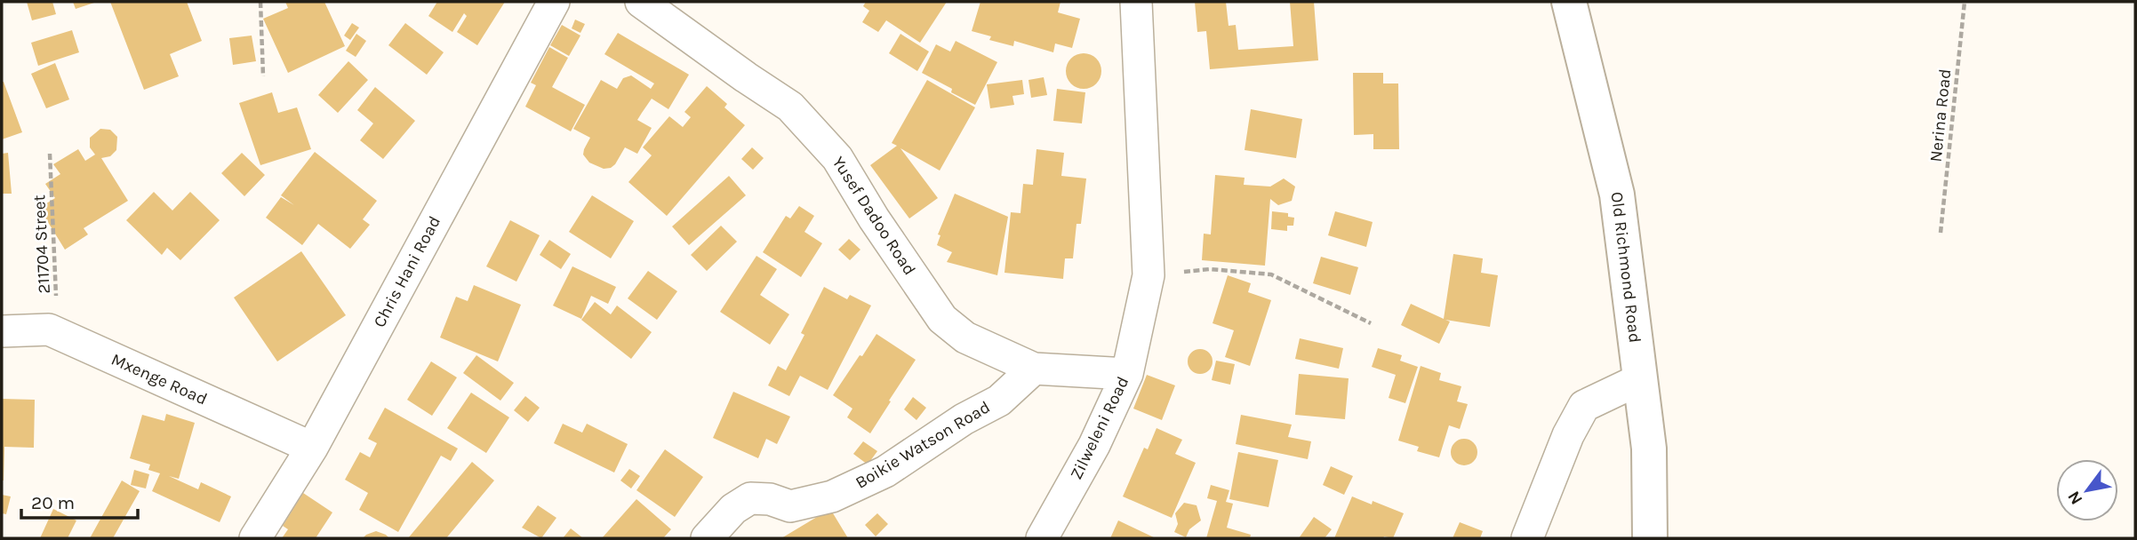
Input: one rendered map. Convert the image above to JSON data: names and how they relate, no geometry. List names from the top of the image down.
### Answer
{
  "streets": {
    "street": [
      "Yusef Dadoo Road",
      "Old Richmond Road",
      "Chris Hani Road",
      "Mxenge Road",
      "Zilweleni Road",
      "Boikie Watson Road"
    ],
    "path": ["Nerina Road", "211704 Street"]
  },
  "crossings": [
    ["Yusef Dadoo Road", "Zilweleni Road"],
    ["Yusef Dadoo Road", "Boikie Watson Road"],
    ["211704 Street", "Mxenge Road"],
    ["Chris Hani Road", "Mxenge Road"]
  ],
  "scale_bar": "20 m",
  "north": "bottom left"
}
